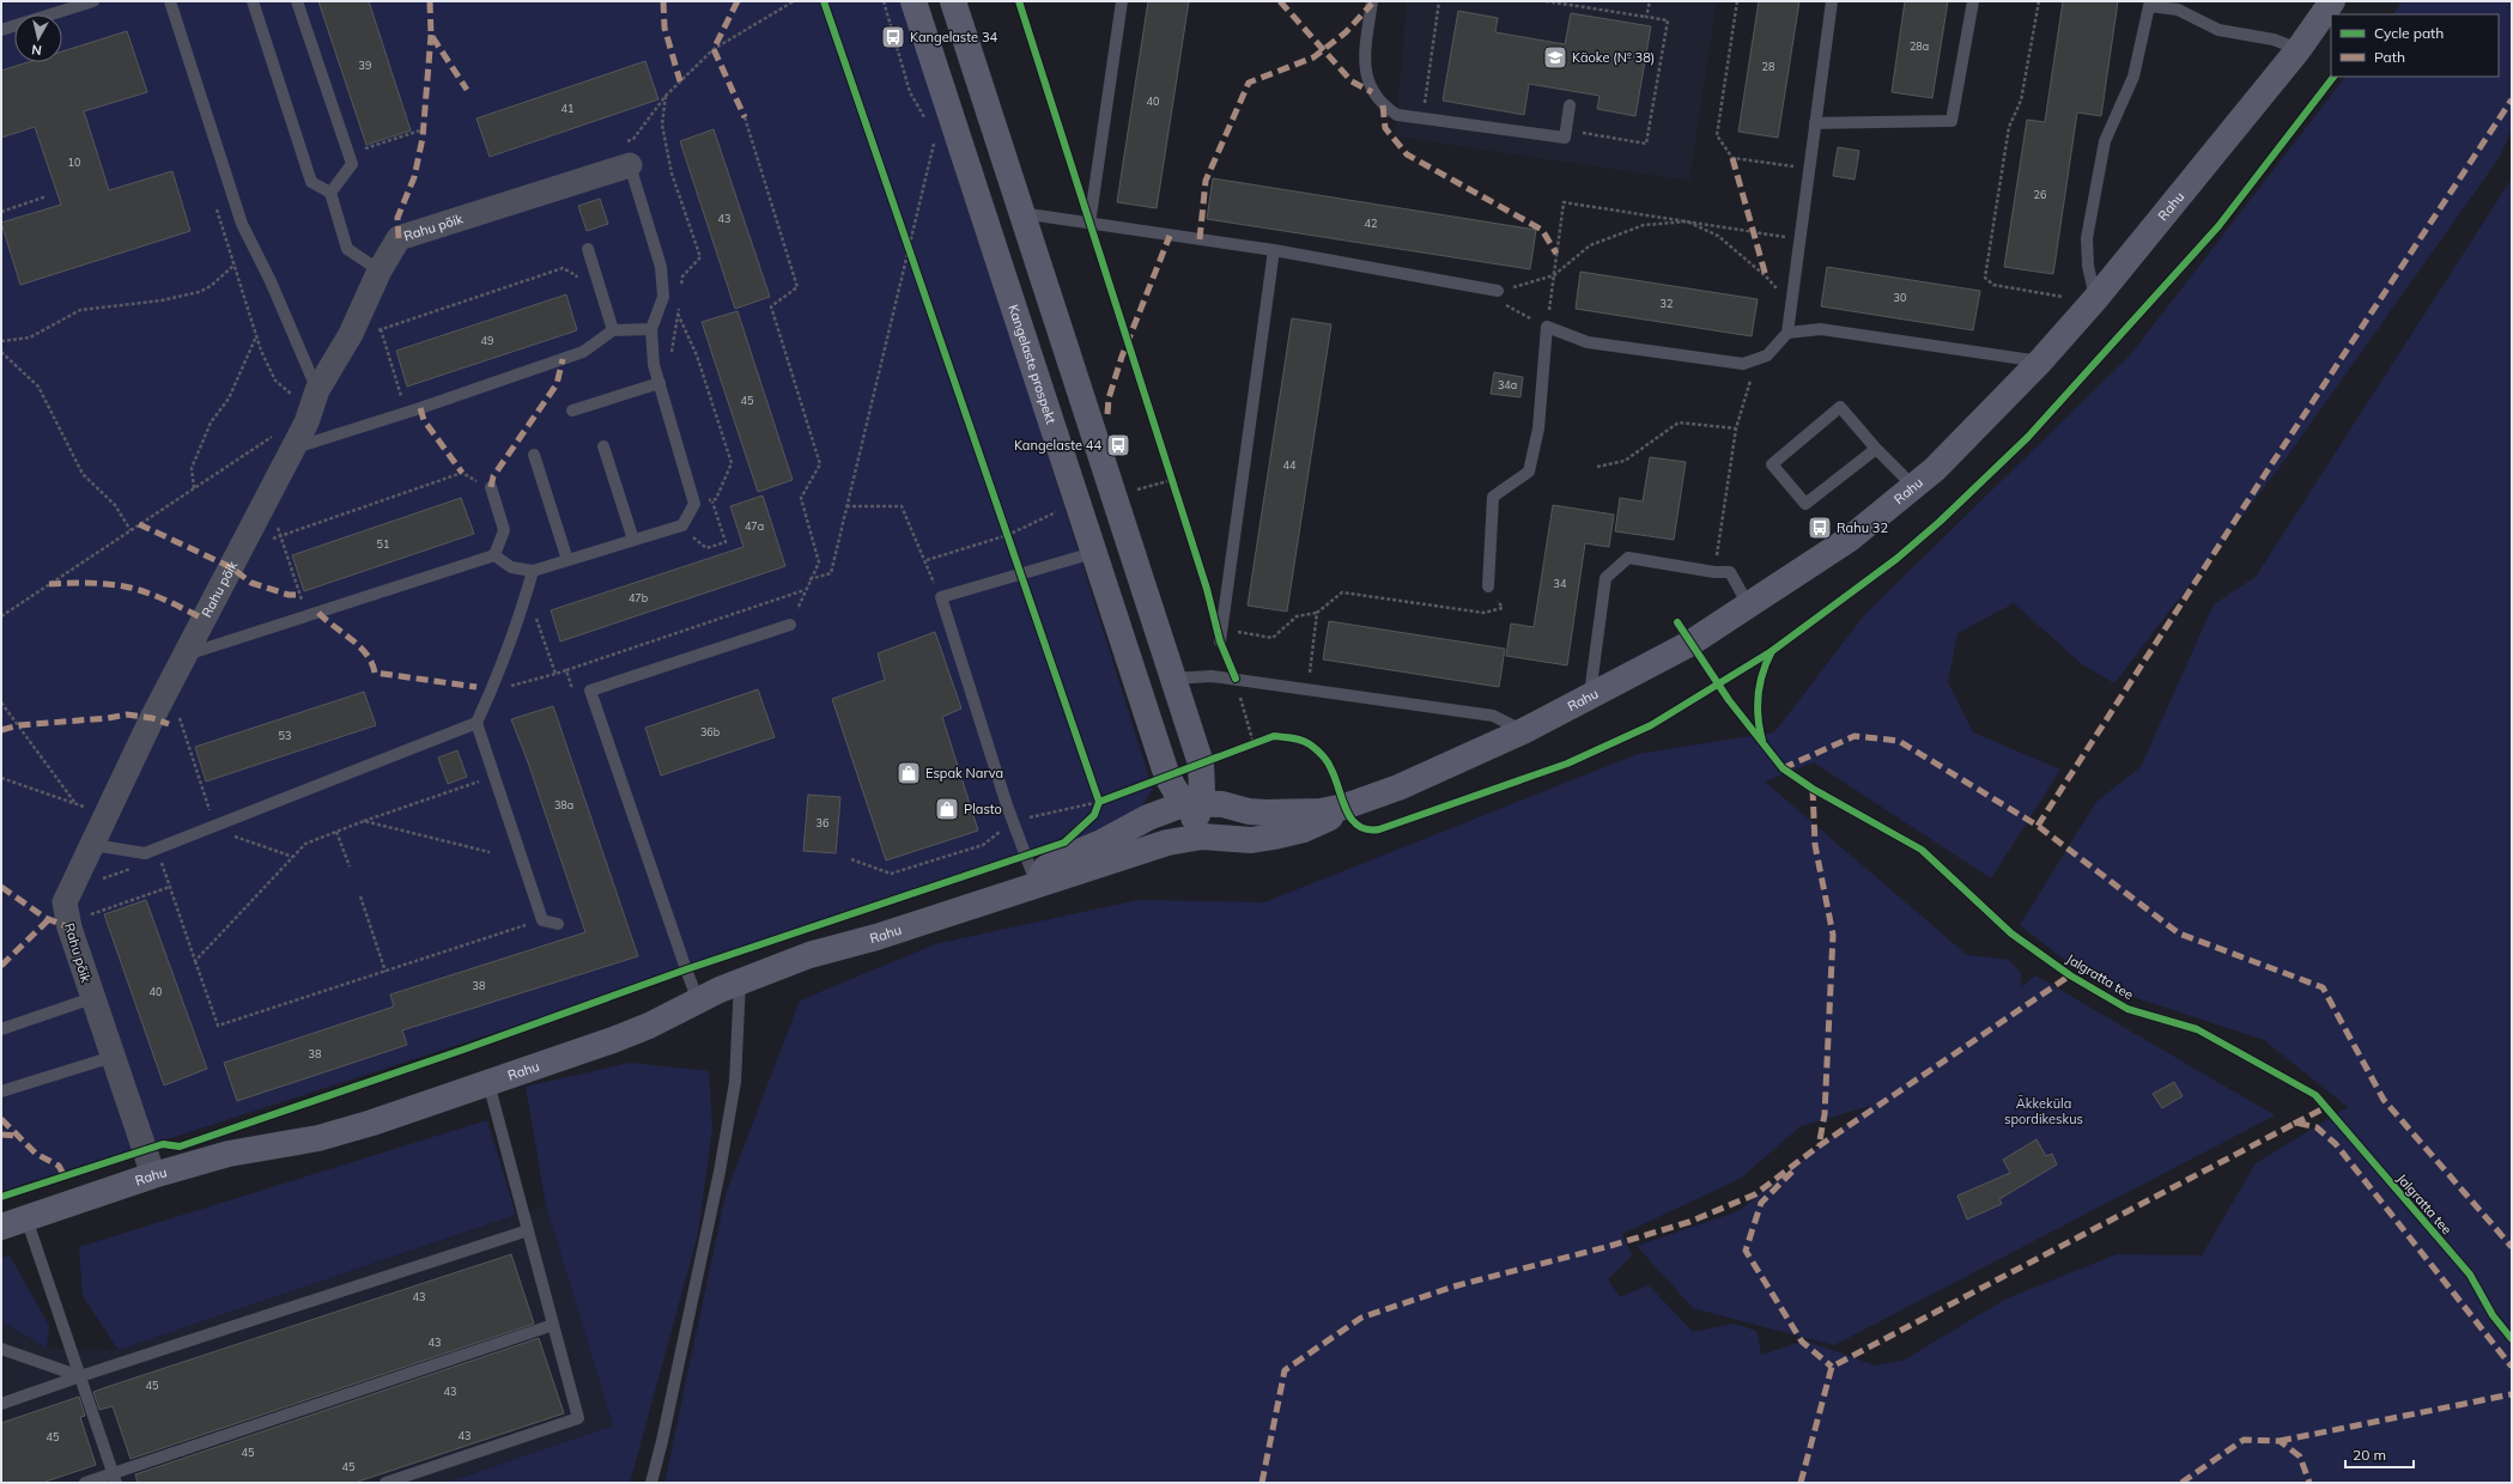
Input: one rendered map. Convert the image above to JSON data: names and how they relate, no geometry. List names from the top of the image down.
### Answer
{
  "streets": {
    "main road": ["Rahu", "Kangelaste prospekt"],
    "street": ["Rahu põik"],
    "cycle path": ["Jalgratta tee"]
  },
  "crossings": [
    ["Rahu", "Rahu põik"],
    ["Rahu", "Kangelaste prospekt"]
  ],
  "parks": ["Äkkeküla spordikeskus"],
  "places": {
    "bus stop": ["Kangelaste 34", "Kangelaste 44", "Rahu 32"],
    "school or university": ["Käoke (№ 38)"],
    "shop": ["Espak Narva", "Plasto"]
  },
  "house_numbers": [
    "28a",
    "39",
    "28",
    "40",
    "41",
    "10",
    "26",
    "43",
    "42",
    "30",
    "32",
    "49",
    "34a",
    "45",
    "44",
    "47a",
    "51",
    "34",
    "47b",
    "36b",
    "53",
    "38a",
    "36",
    "38",
    "40",
    "38",
    "43",
    "43",
    "45",
    "43",
    "43",
    "45",
    "45",
    "45"
  ],
  "legend": ["Cycle path", "Path"],
  "scale_bar": "20 m",
  "north": "bottom"
}
